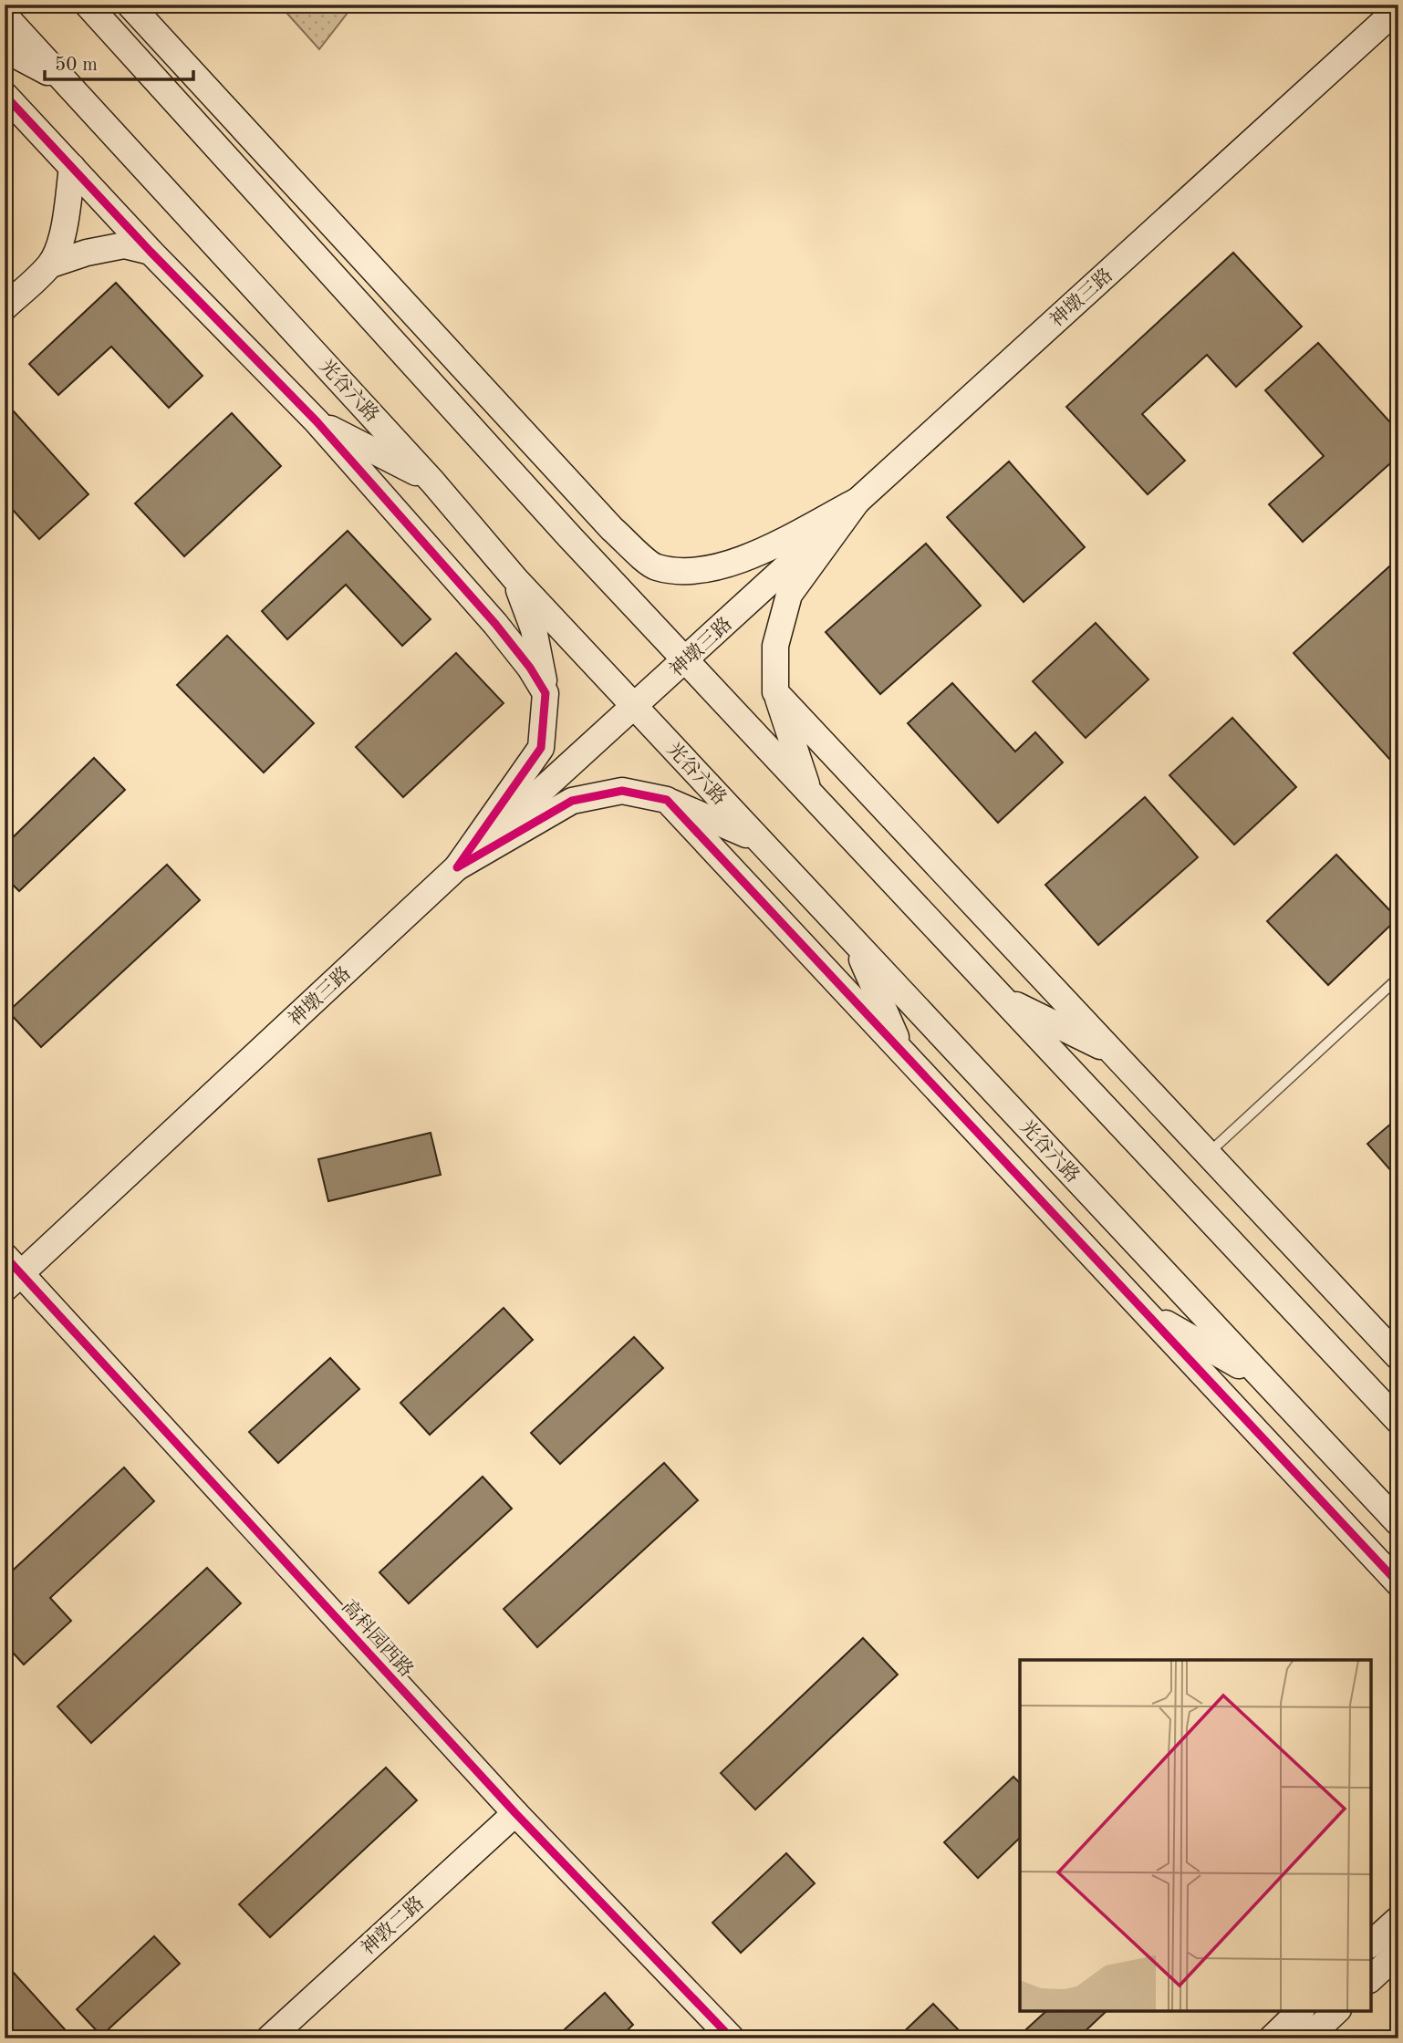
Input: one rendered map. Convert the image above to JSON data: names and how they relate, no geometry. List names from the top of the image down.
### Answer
{
  "streets": {
    "street": [
      "神墩三路",
      "光谷六路",
      "高科园西路",
      "神敦二路"
    ]
  },
  "crossings": [
    ["神墩三路", "光谷六路"],
    ["神墩三路", "高科园西路"],
    ["高科园西路", "神敦二路"]
  ],
  "scale_bar": "50 m"
}
